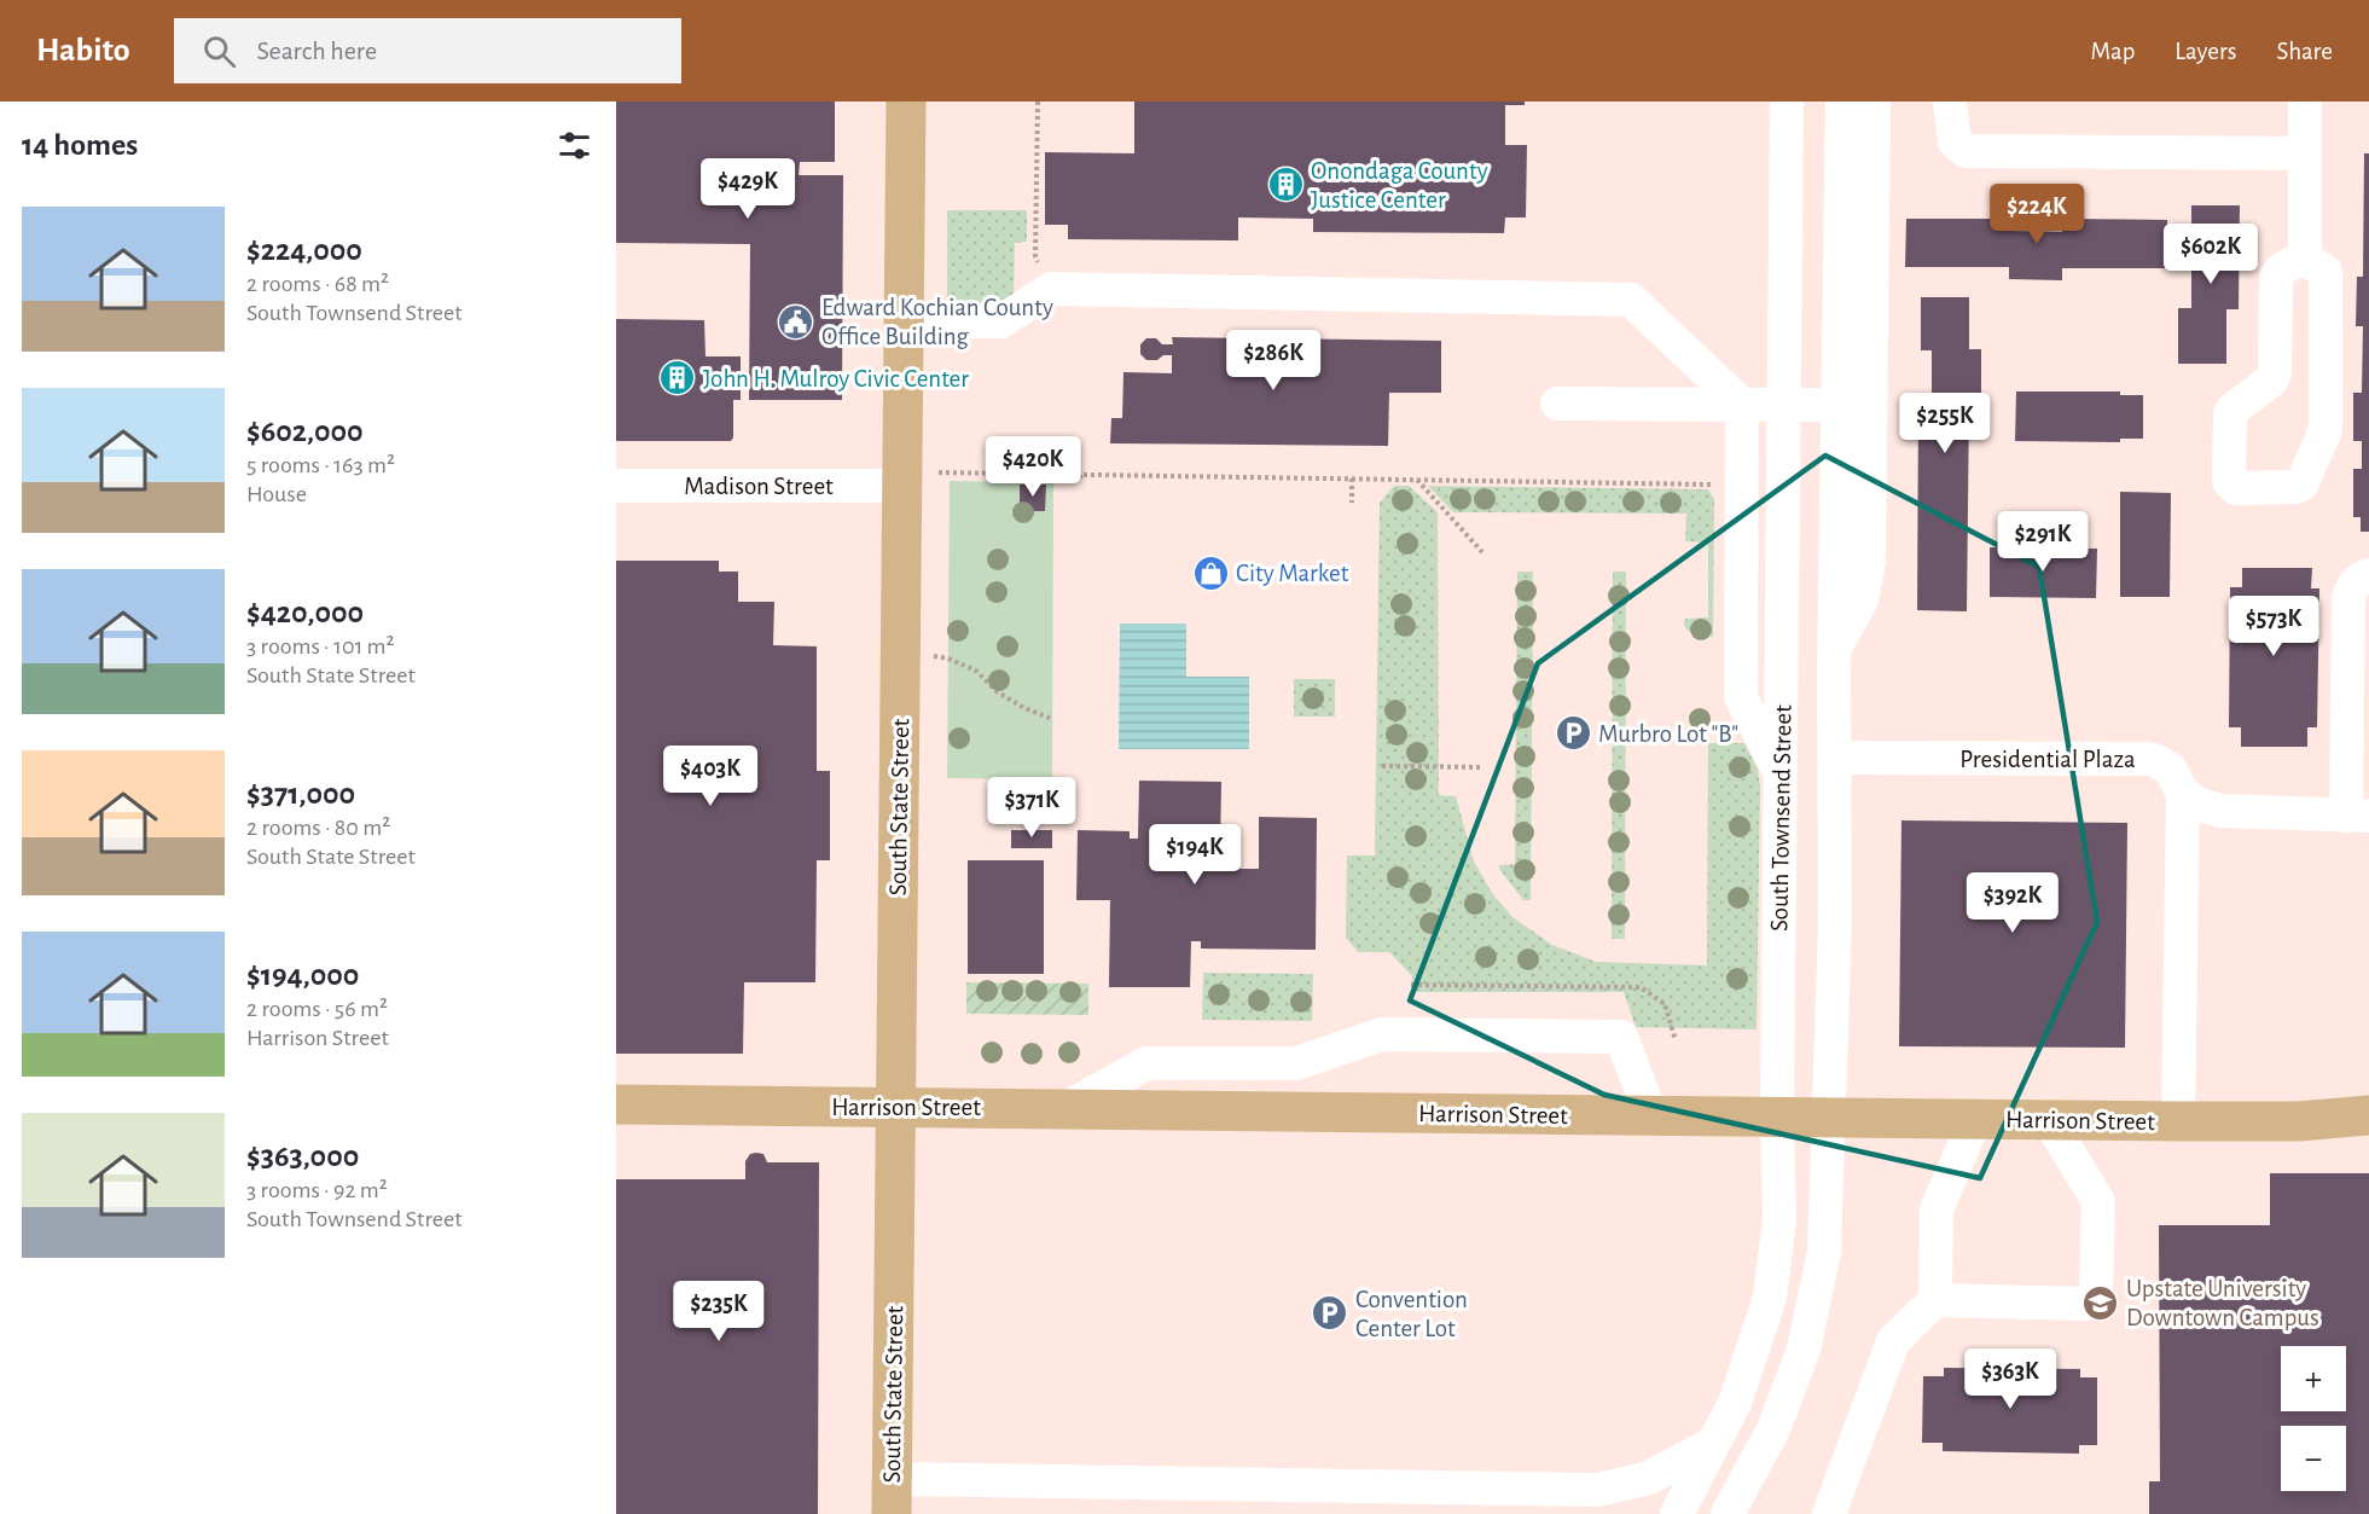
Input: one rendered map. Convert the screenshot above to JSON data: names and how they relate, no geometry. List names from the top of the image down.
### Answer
{
  "streets": {
    "main road": ["South State Street", "Harrison Street"],
    "street": ["Madison Street", "Presidential Plaza", "South Townsend Street"]
  },
  "crossings": [
    ["Madison Street", "South State Street"],
    ["Presidential Plaza", "South Townsend Street"],
    ["South State Street", "Harrison Street"],
    ["South Townsend Street", "Harrison Street"]
  ],
  "places": {
    "building": ["Onondaga County Justice Center", "John H. Mulroy Civic Center"],
    "public building": ["Edward Kochian County Office Building"],
    "shop": ["City Market"],
    "parking": ["Murbro Lot \"B\"", "Convention Center Lot"],
    "school or university": ["Upstate University Downtown Campus"]
  },
  "page": {
    "header": "Habito",
    "search": "Search here",
    "nav": ["Map", "Layers", "Share"],
    "heading": "14 homes",
    "price": [
      "$429K",
      "$224K",
      "$602K",
      "$286K",
      "$255K",
      "$420K",
      "$291K",
      "$573K",
      "$403K",
      "$371K",
      "$194K",
      "$392K",
      "$235K",
      "$363K"
    ],
    "list": [
      {
        "name": "$224,000",
        "note": "2 rooms · 68 m² · South Townsend Street"
      },
      {
        "name": "$602,000",
        "note": "5 rooms · 163 m² · House"
      },
      {
        "name": "$420,000",
        "note": "3 rooms · 101 m² · South State Street"
      },
      {
        "name": "$371,000",
        "note": "2 rooms · 80 m² · South State Street"
      },
      {
        "name": "$194,000",
        "note": "2 rooms · 56 m² · Harrison Street"
      },
      {
        "name": "$363,000",
        "note": "3 rooms · 92 m² · South Townsend Street"
      }
    ],
    "map_buttons": ["+", "−"]
  }
}
